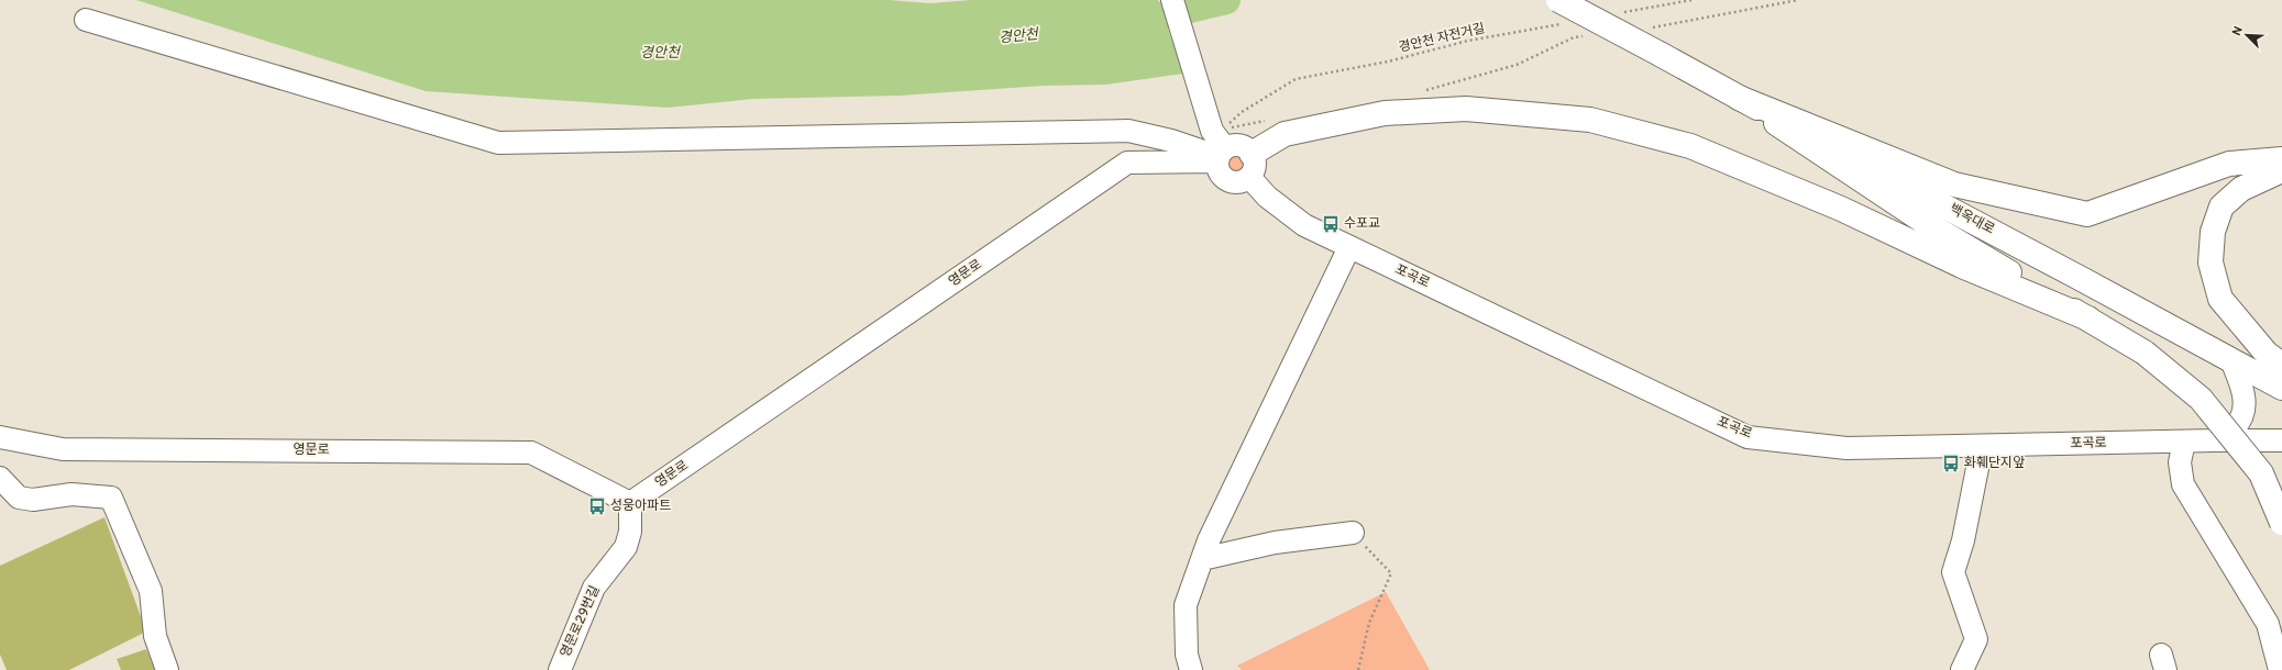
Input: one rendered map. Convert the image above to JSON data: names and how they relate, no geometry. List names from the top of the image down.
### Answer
{
  "streets": {
    "main road": ["백옥대로"],
    "street": ["영문로", "포곡로", "영문로29번길"],
    "path": ["경안천 자전거길"]
  },
  "crossings": [
    ["경안천 자전거길", "영문로"],
    ["경안천 자전거길", "포곡로"],
    ["영문로", "포곡로"],
    ["영문로", "영문로29번길"]
  ],
  "water": ["경안천"],
  "places": {
    "bus stop": ["수포교", "화훼단지앞", "성웅아파트"]
  },
  "north": "top left"
}
